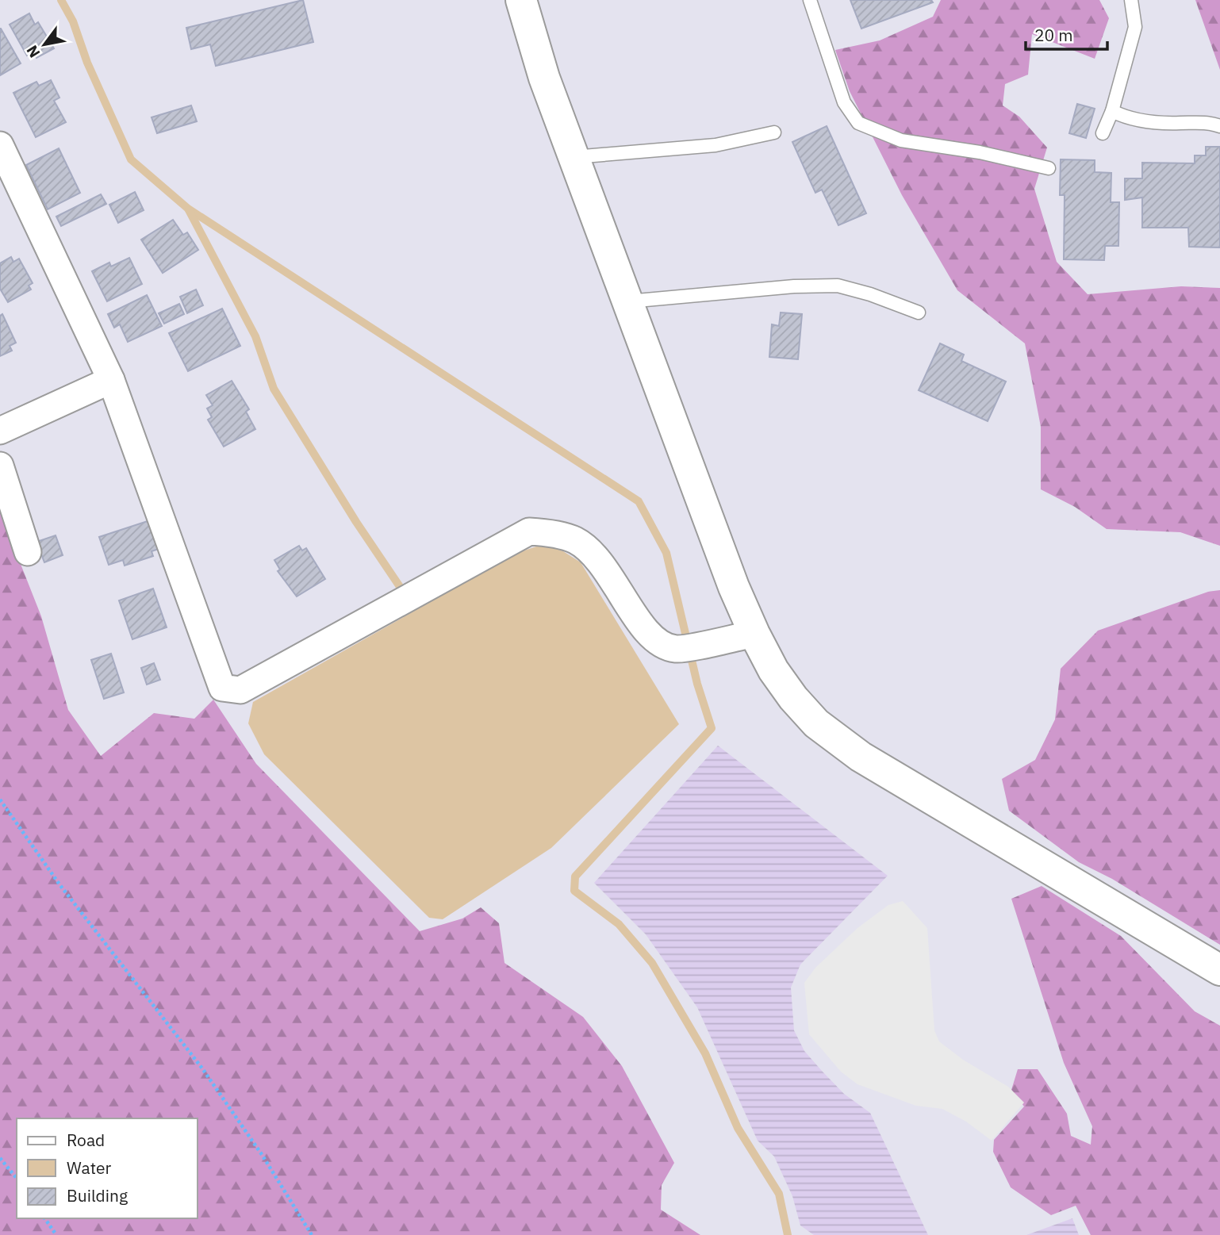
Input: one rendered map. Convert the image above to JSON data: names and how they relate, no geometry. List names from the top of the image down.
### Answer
{
  "legend": ["Road", "Water", "Building"],
  "scale_bar": "20 m",
  "north": "bottom left"
}
